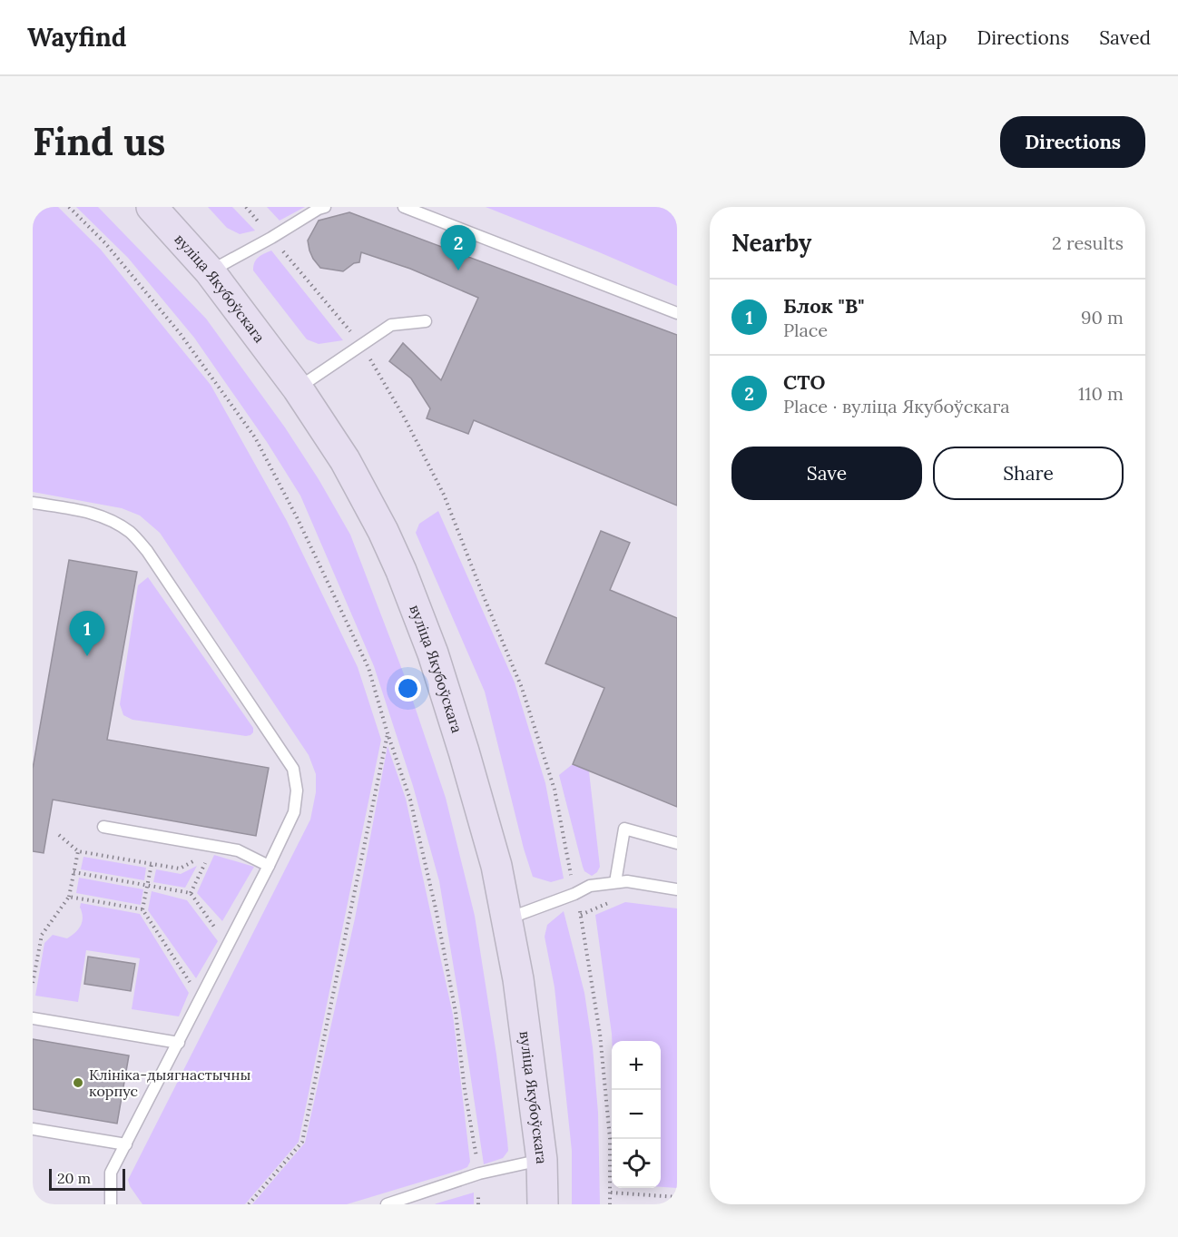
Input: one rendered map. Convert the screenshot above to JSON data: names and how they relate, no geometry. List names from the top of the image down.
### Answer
{
  "streets": {
    "main road": ["вуліца Якубоўскага"]
  },
  "places": ["Клініка-дыягнастычны корпус"],
  "scale_bar": "20 m",
  "page": {
    "header": "Wayfind",
    "nav": ["Map", "Directions", "Saved"],
    "buttons": [
      "Directions",
      ["Save", "Share"]
    ],
    "title": "Find us",
    "heading": ["Nearby", "2 results"],
    "pins": ["2", "1"],
    "list": [
      {
        "mark": "1",
        "name": "Блок \"В\"",
        "note": "Place",
        "value": "90 m"
      },
      {
        "mark": "2",
        "name": "СТО",
        "note": "Place · вуліца Якубоўскага",
        "value": "110 m"
      }
    ],
    "map_buttons": ["+", "−"],
    "scale": "20 m"
  }
}
